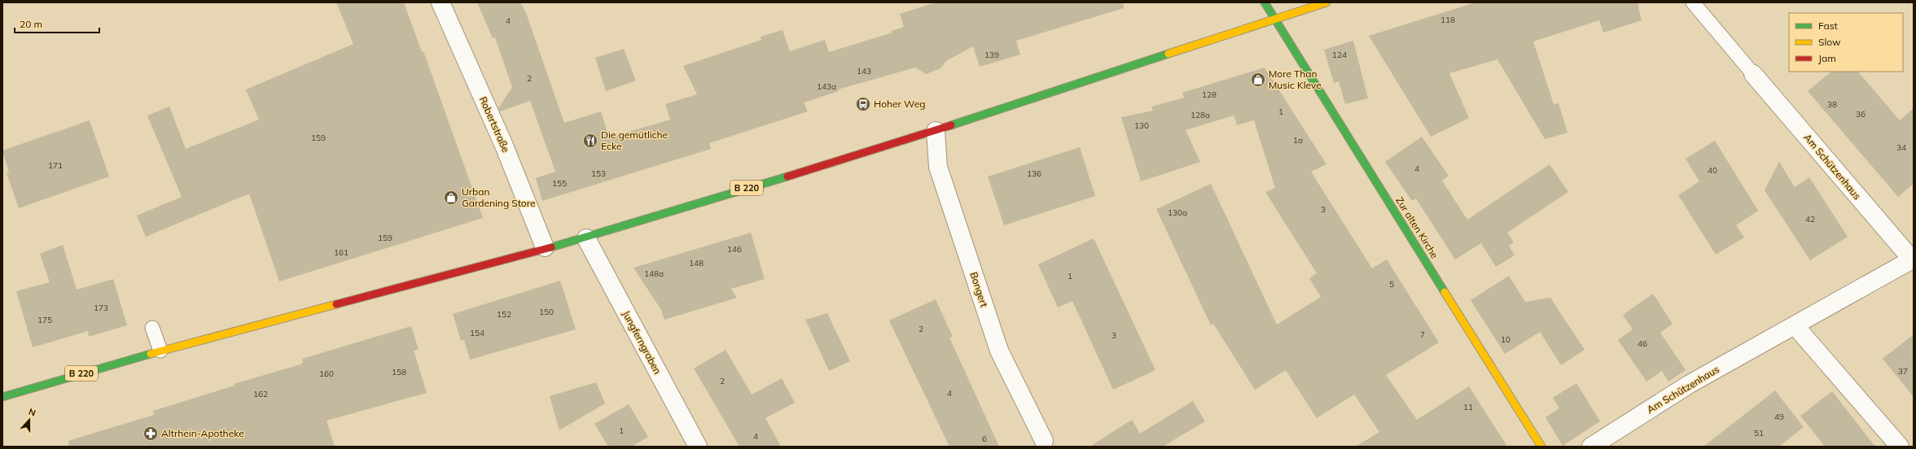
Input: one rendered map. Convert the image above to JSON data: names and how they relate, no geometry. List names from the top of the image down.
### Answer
{
  "streets": {
    "main road": ["B 220", "Zur alten Kirche"],
    "street": [
      "Robertstraße",
      "Am Schützenhaus",
      "Bongert",
      "Jungferngraben"
    ]
  },
  "crossings": [
    ["Robertstraße", "B 220"],
    ["B 220", "Zur alten Kirche"],
    ["B 220", "Bongert"],
    ["B 220", "Jungferngraben"]
  ],
  "places": {
    "shop": ["More Than Music Kleve", "Urban Gardening Store"],
    "bus stop": ["Hoher Weg"],
    "restaurant": ["Die gemütliche Ecke"],
    "pharmacy": ["Altrhein-Apotheke"]
  },
  "house_numbers": [
    "118",
    "4",
    "139",
    "124",
    "143",
    "2",
    "143a",
    "128",
    "38",
    "1",
    "36",
    "128a",
    "130",
    "159",
    "1a",
    "34",
    "171",
    "4",
    "40",
    "153",
    "136",
    "155",
    "3",
    "130a",
    "42",
    "159",
    "146",
    "161",
    "148",
    "148a",
    "1",
    "5",
    "173",
    "150",
    "152",
    "175",
    "2",
    "154",
    "7",
    "3",
    "10",
    "46",
    "37",
    "158",
    "160",
    "2",
    "4",
    "162",
    "11",
    "49",
    "1",
    "51",
    "4",
    "6"
  ],
  "legend": ["Fast", "Slow", "Jam"],
  "scale_bar": "20 m",
  "north": "top"
}
